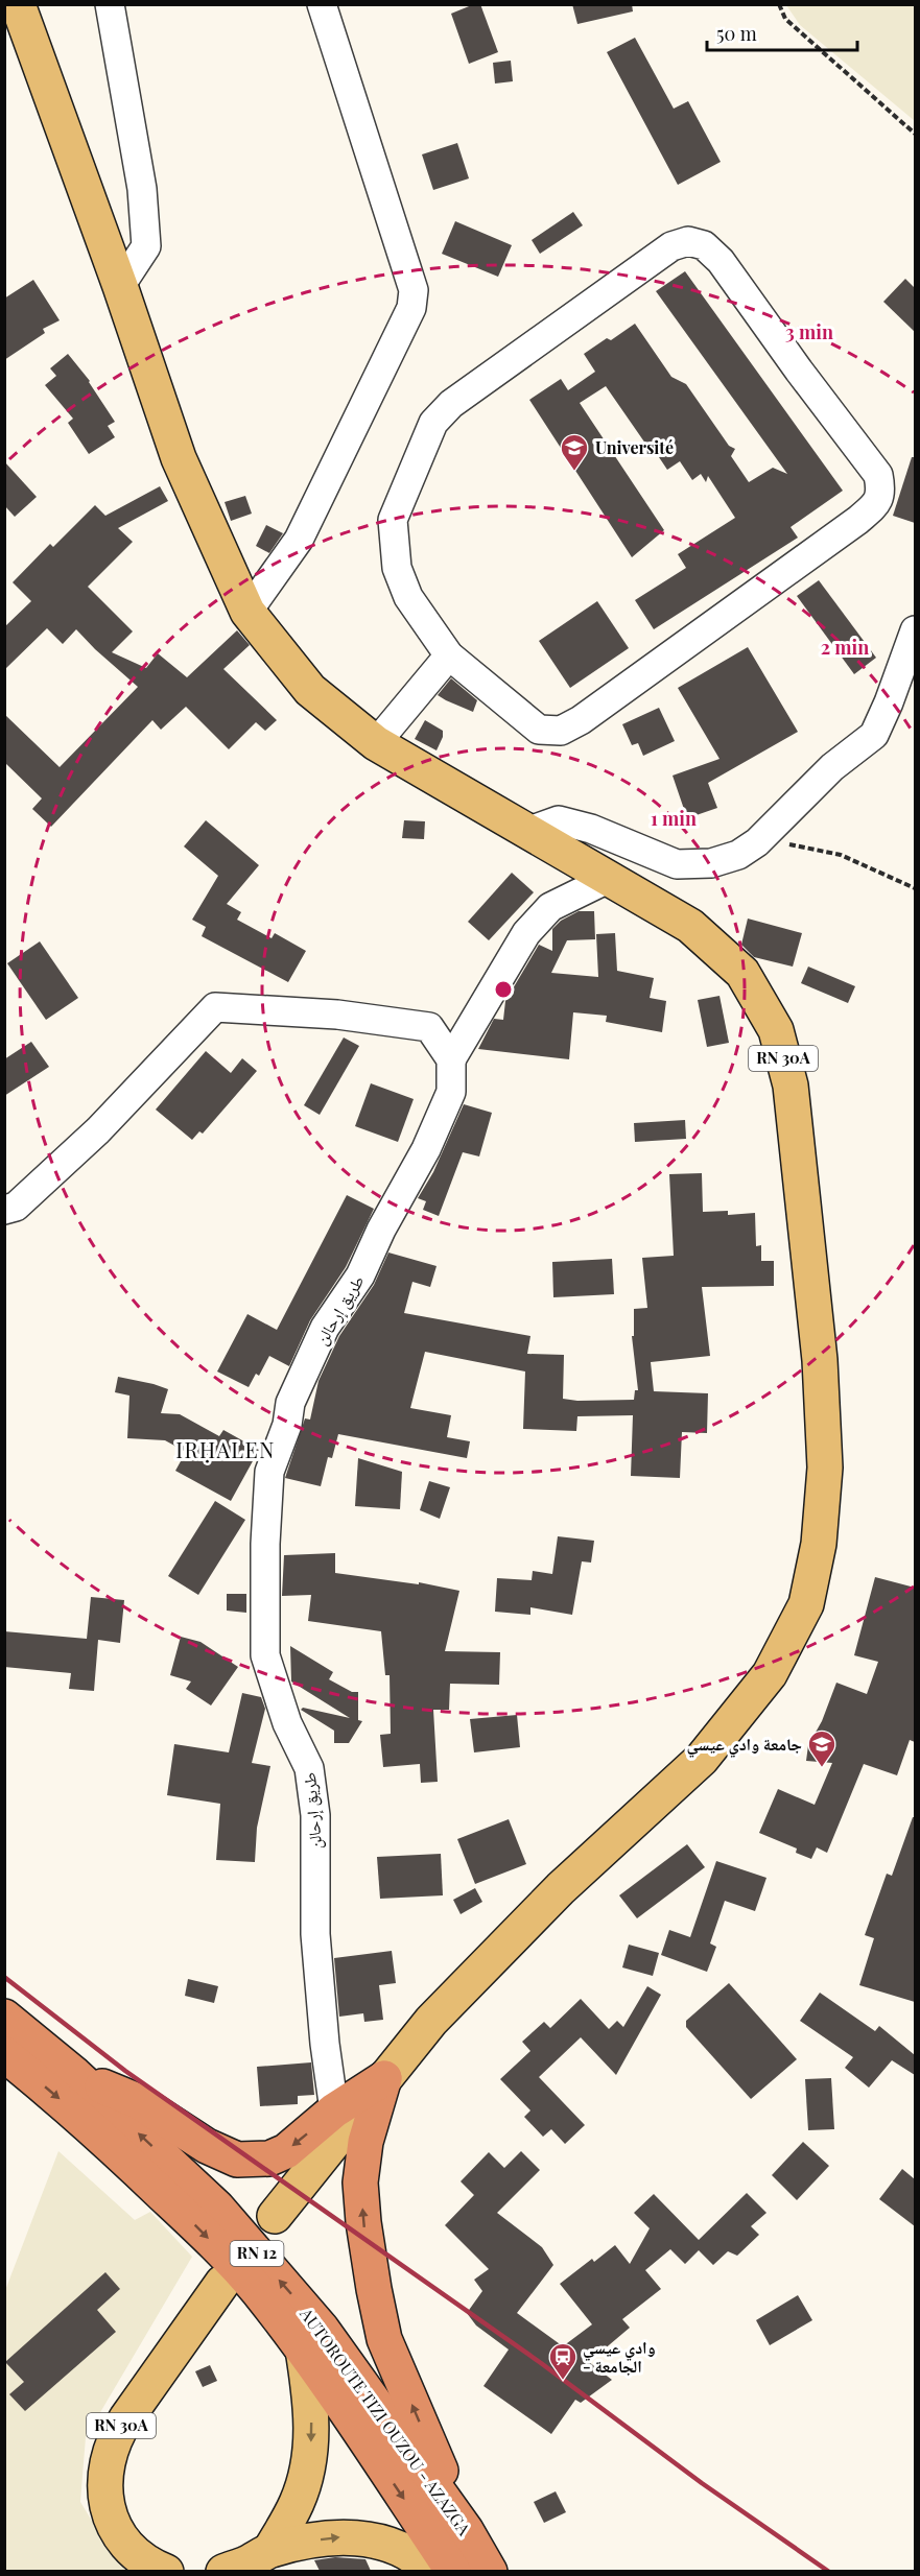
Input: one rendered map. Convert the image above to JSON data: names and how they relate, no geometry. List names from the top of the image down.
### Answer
{
  "streets": {
    "highway": ["RN 12", "AUTOROUTE TIZI OUZOU - AZAZGA"],
    "main road": ["RN 30A"],
    "street": ["طريق إرحالن"]
  },
  "districts": ["IRḤALEN"],
  "places": {
    "school or university": ["Université", "جامعة وادي عيسي"],
    "station": ["وادي عيسي - الجامعة"]
  },
  "scale_bar": "50 m",
  "rings": ["3 min", "2 min", "1 min"]
}
